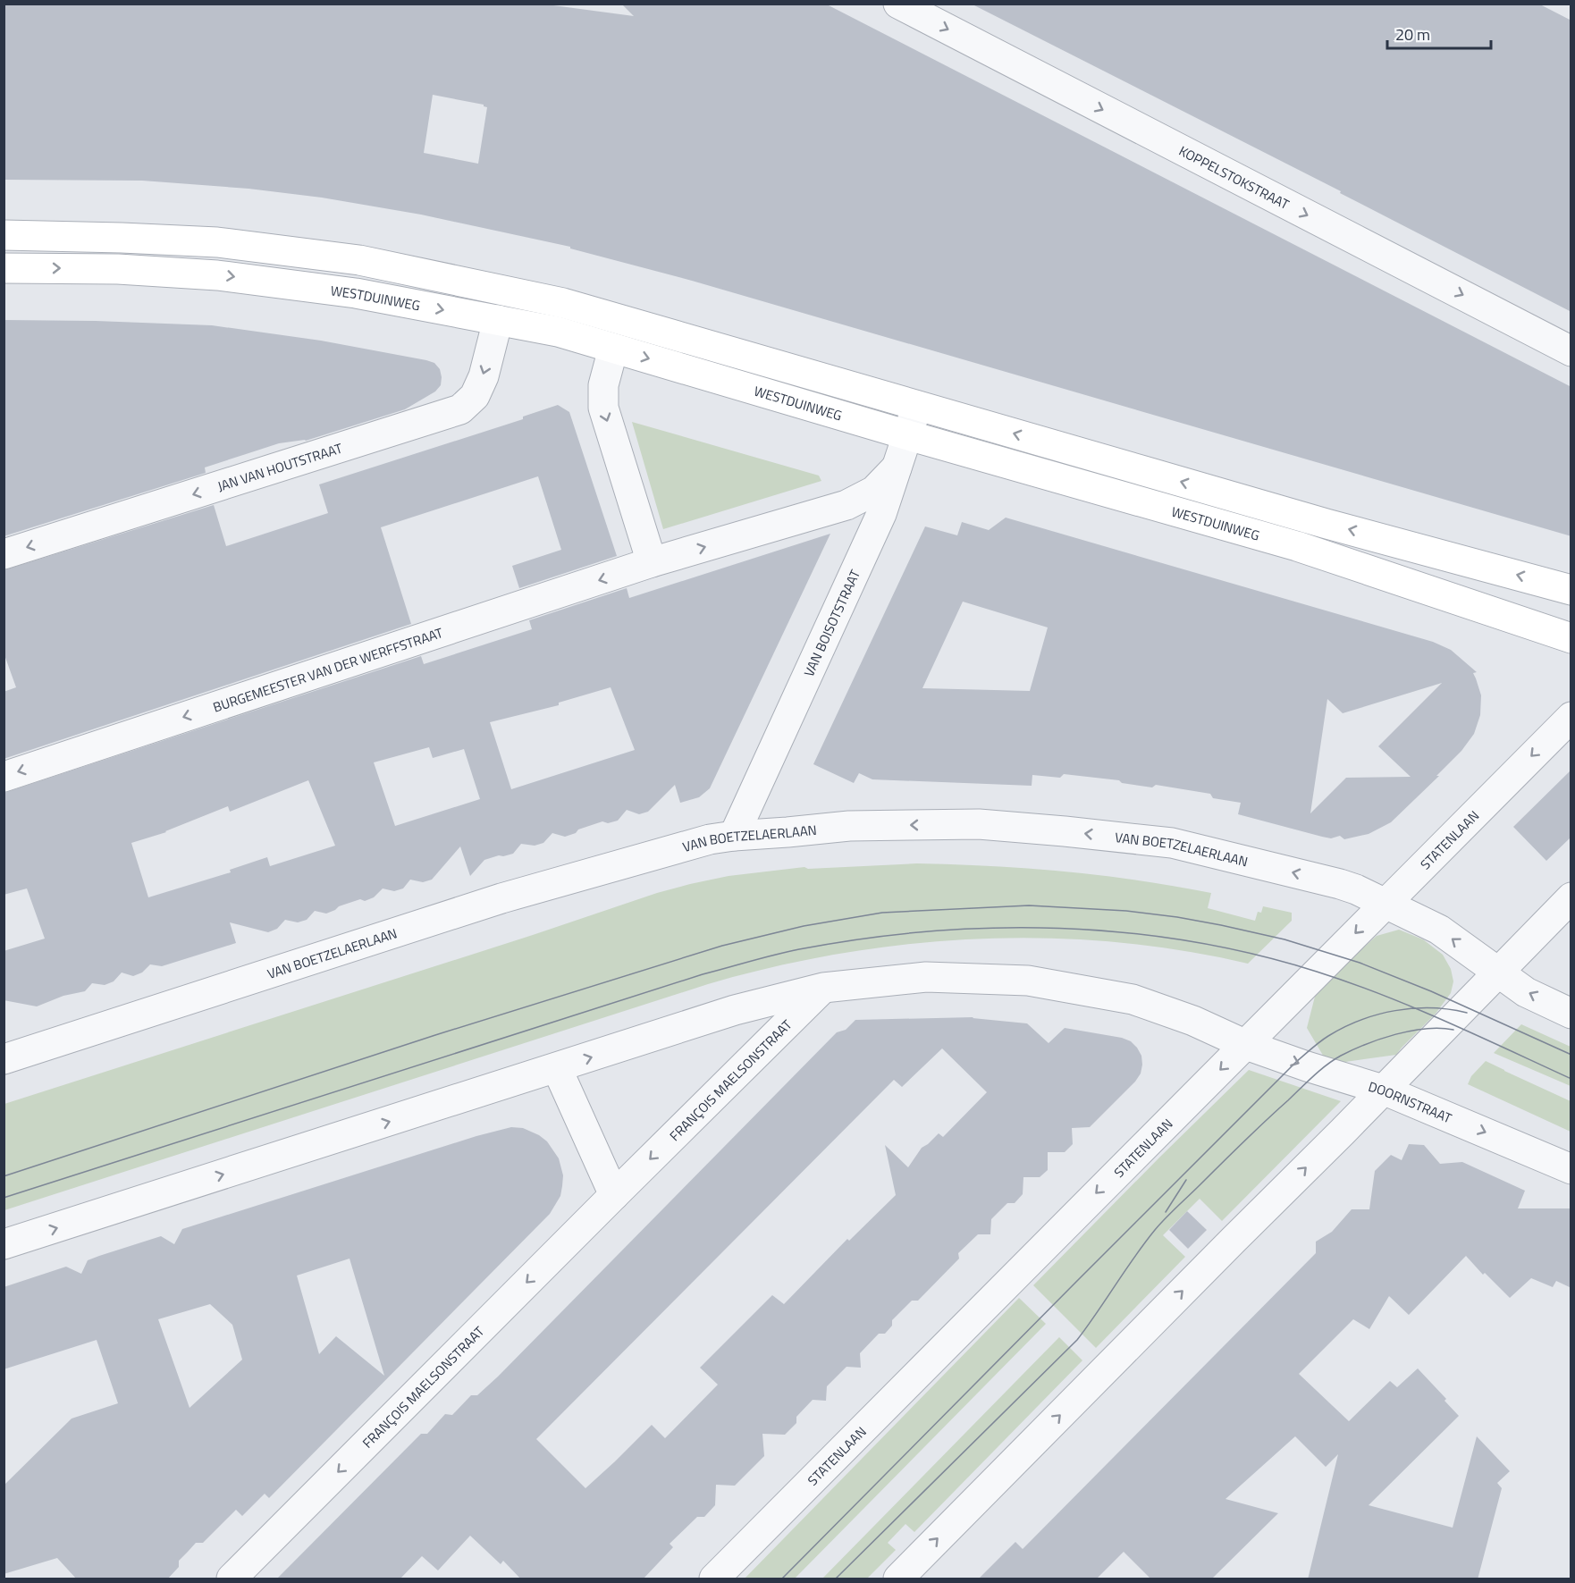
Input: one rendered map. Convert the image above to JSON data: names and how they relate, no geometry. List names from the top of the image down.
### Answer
{
  "streets": {
    "main road": ["WESTDUINWEG"],
    "street": [
      "KOPPELSTOKSTRAAT",
      "JAN VAN HOUTSTRAAT",
      "VAN BOISOTSTRAAT",
      "BURGEMEESTER VAN DER WERFFSTRAAT",
      "VAN BOETZELAERLAAN",
      "STATENLAAN",
      "FRANÇOIS MAELSONSTRAAT",
      "DOORNSTRAAT"
    ]
  },
  "crossings": [
    ["WESTDUINWEG", "JAN VAN HOUTSTRAAT"],
    ["WESTDUINWEG", "VAN BOISOTSTRAAT"],
    ["VAN BOISOTSTRAAT", "BURGEMEESTER VAN DER WERFFSTRAAT"],
    ["VAN BOISOTSTRAAT", "VAN BOETZELAERLAAN"],
    ["VAN BOETZELAERLAAN", "STATENLAAN"],
    ["STATENLAAN", "DOORNSTRAAT"]
  ],
  "one_way": [
    "KOPPELSTOKSTRAAT",
    "JAN VAN HOUTSTRAAT",
    "FRANÇOIS MAELSONSTRAAT",
    "DOORNSTRAAT"
  ],
  "scale_bar": "20 m"
}
